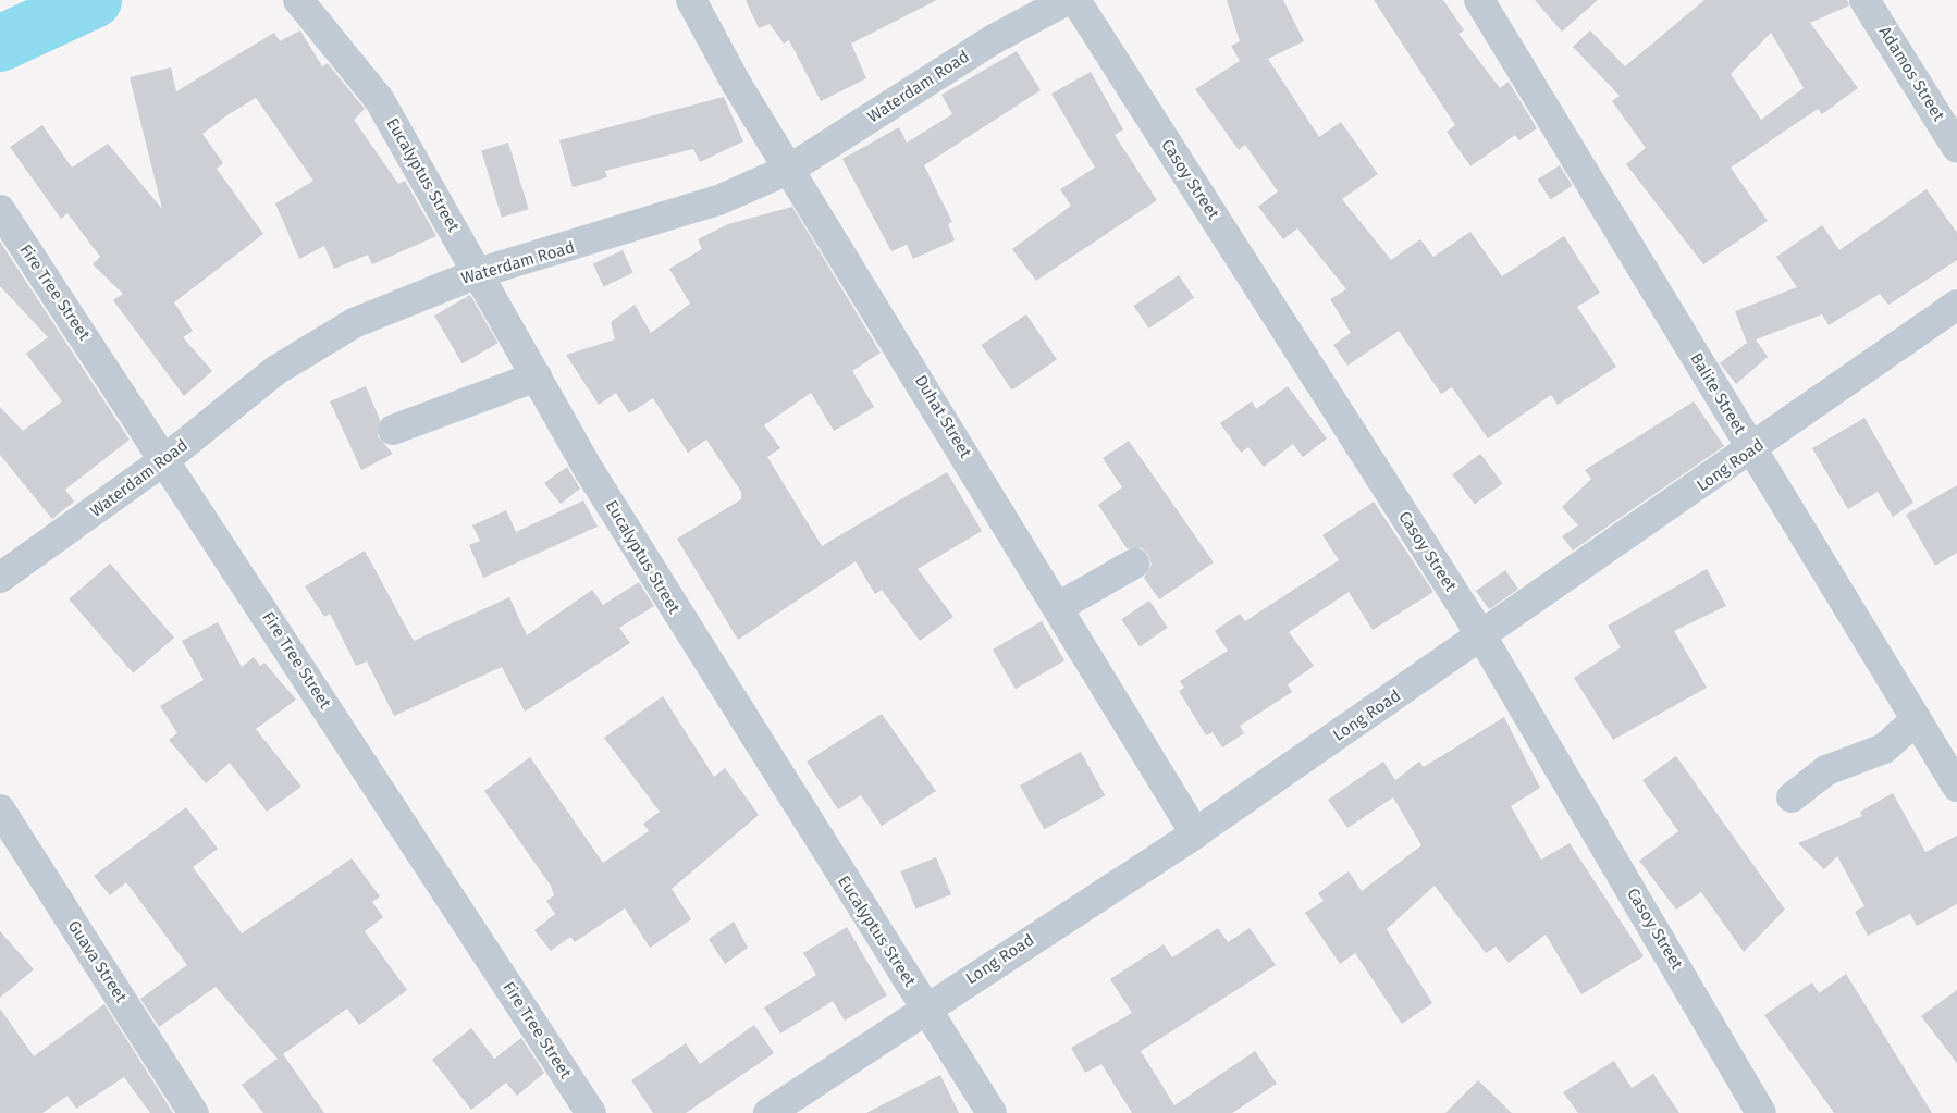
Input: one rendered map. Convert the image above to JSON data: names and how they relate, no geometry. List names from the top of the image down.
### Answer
{
  "streets": {
    "street": [
      "Adamos Street",
      "Waterdam Road",
      "Eucalyptus Street",
      "Casoy Street",
      "Fire Tree Street",
      "Balite Street",
      "Duhat Street",
      "Long Road",
      "Guava Street"
    ]
  },
  "crossings": [
    ["Waterdam Road", "Eucalyptus Street"],
    ["Waterdam Road", "Fire Tree Street"],
    ["Waterdam Road", "Duhat Street"],
    ["Eucalyptus Street", "Long Road"],
    ["Casoy Street", "Long Road"],
    ["Balite Street", "Long Road"],
    ["Duhat Street", "Long Road"]
  ]
}
